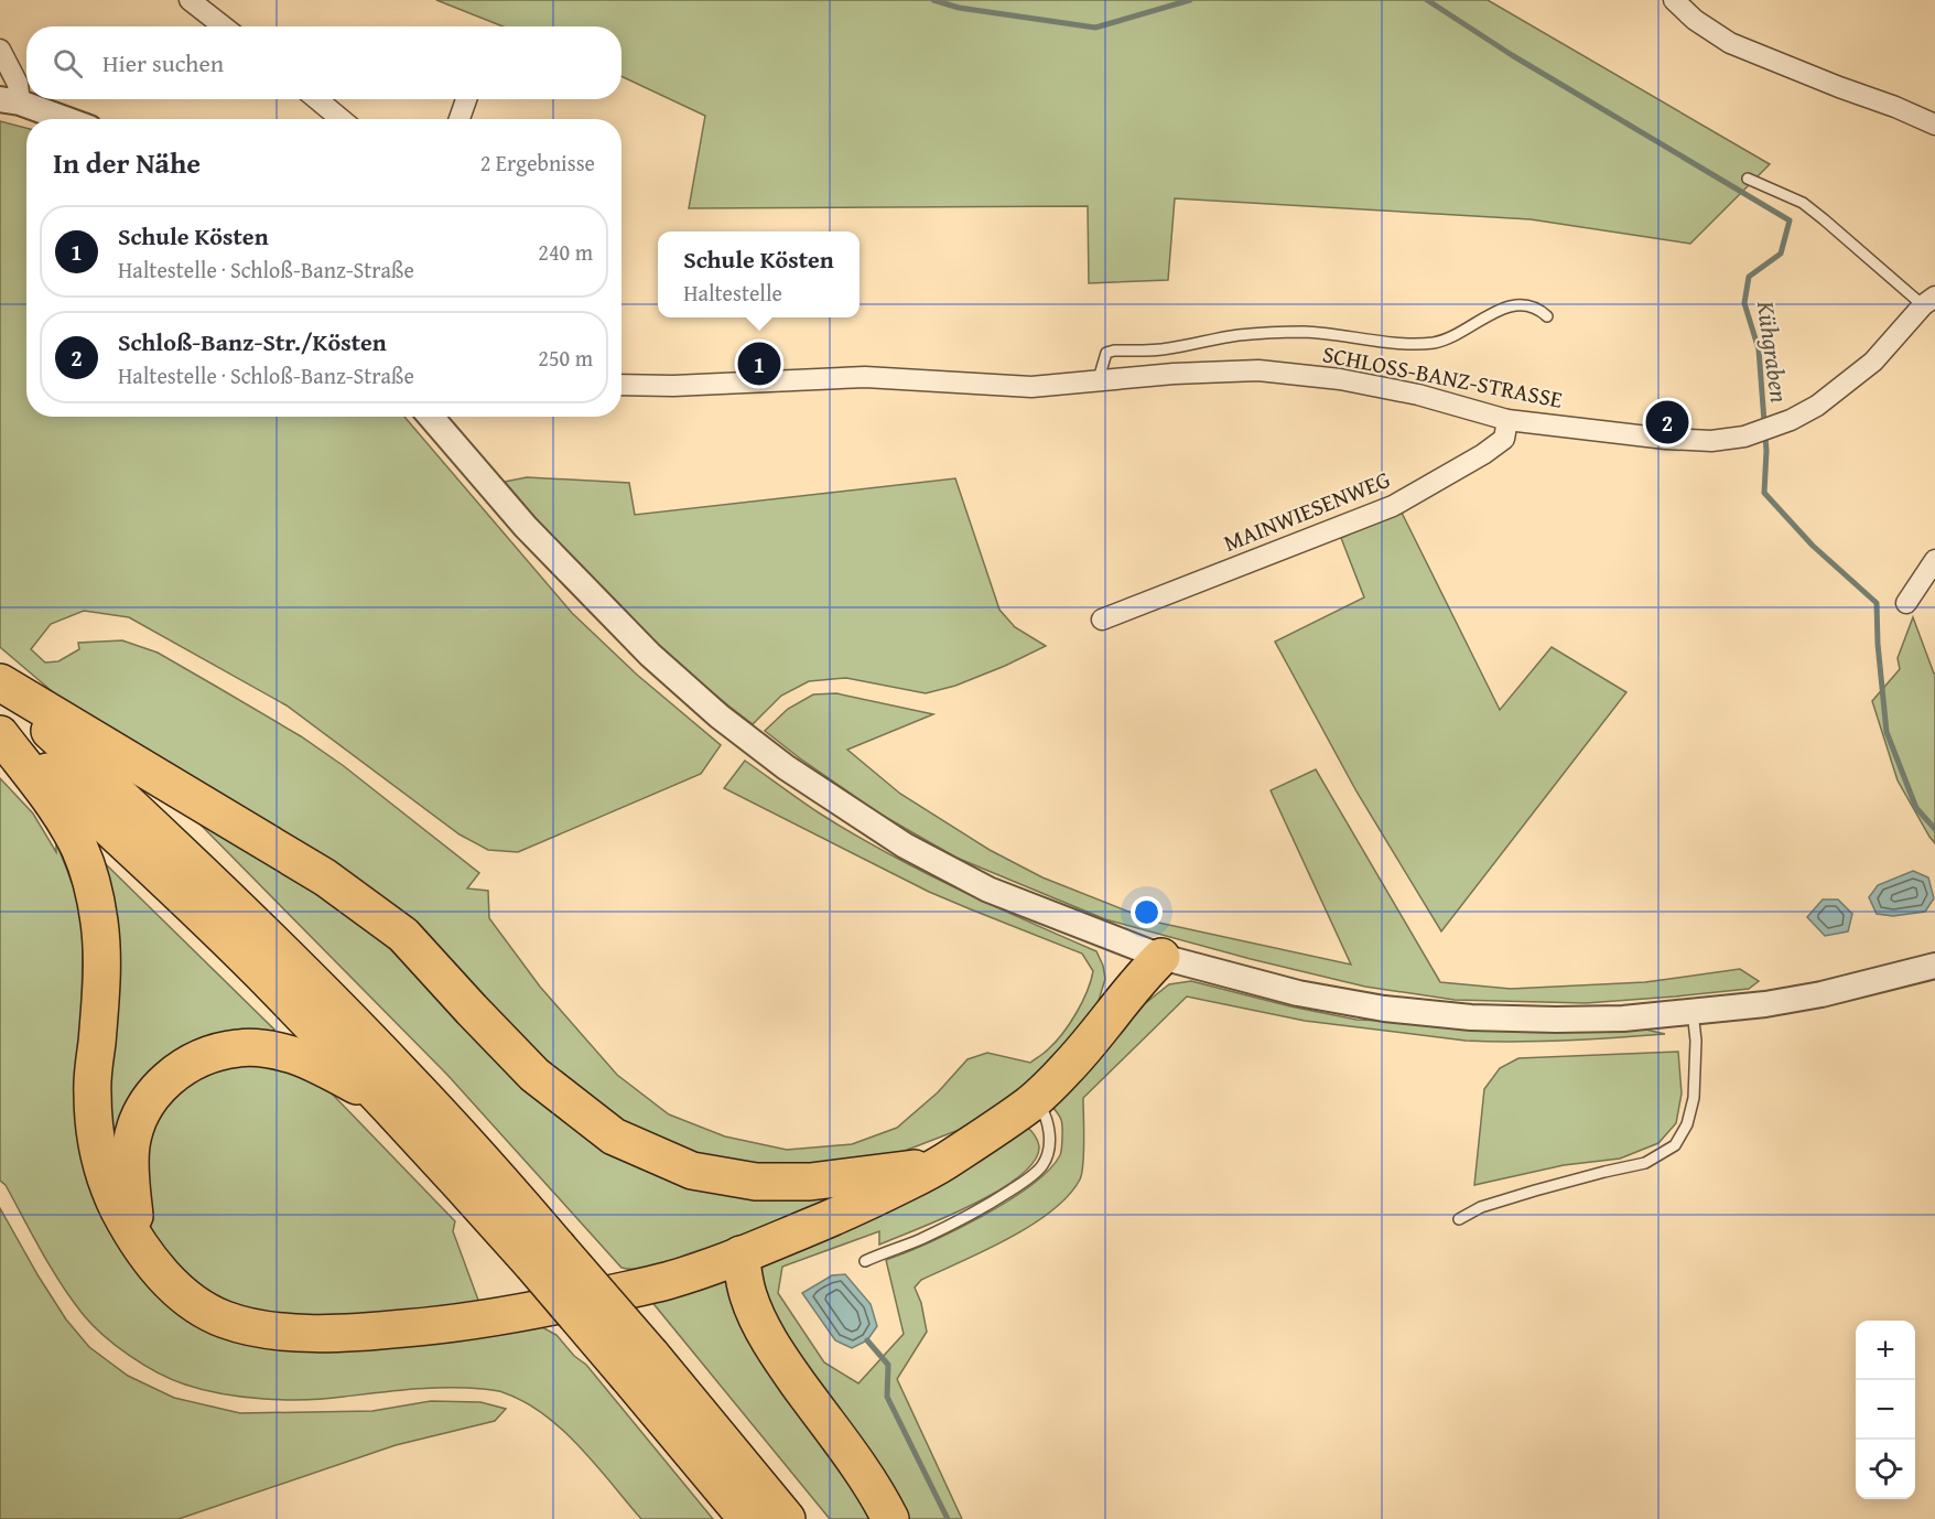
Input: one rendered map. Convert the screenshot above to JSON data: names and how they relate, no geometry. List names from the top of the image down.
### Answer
{
  "streets": {
    "street": ["SCHLOSS-BANZ-STRASSE", "MAINWIESENWEG"]
  },
  "crossings": [
    ["SCHLOSS-BANZ-STRASSE", "MAINWIESENWEG"]
  ],
  "water": ["Kühgraben"],
  "page": {
    "search": "Hier suchen",
    "heading": ["In der Nähe", "2 Ergebnisse"],
    "list": [
      {
        "mark": "1",
        "name": "Schule Kösten",
        "note": "Haltestelle · Schloß-Banz-Straße",
        "value": "240 m"
      },
      {
        "mark": "2",
        "name": "Schloß-Banz-Str./Kösten",
        "note": "Haltestelle · Schloß-Banz-Straße",
        "value": "250 m"
      }
    ],
    "popup": ["Schule Kösten", "Haltestelle"],
    "pins": ["1", "2"],
    "map_buttons": ["+", "−"]
  }
}
